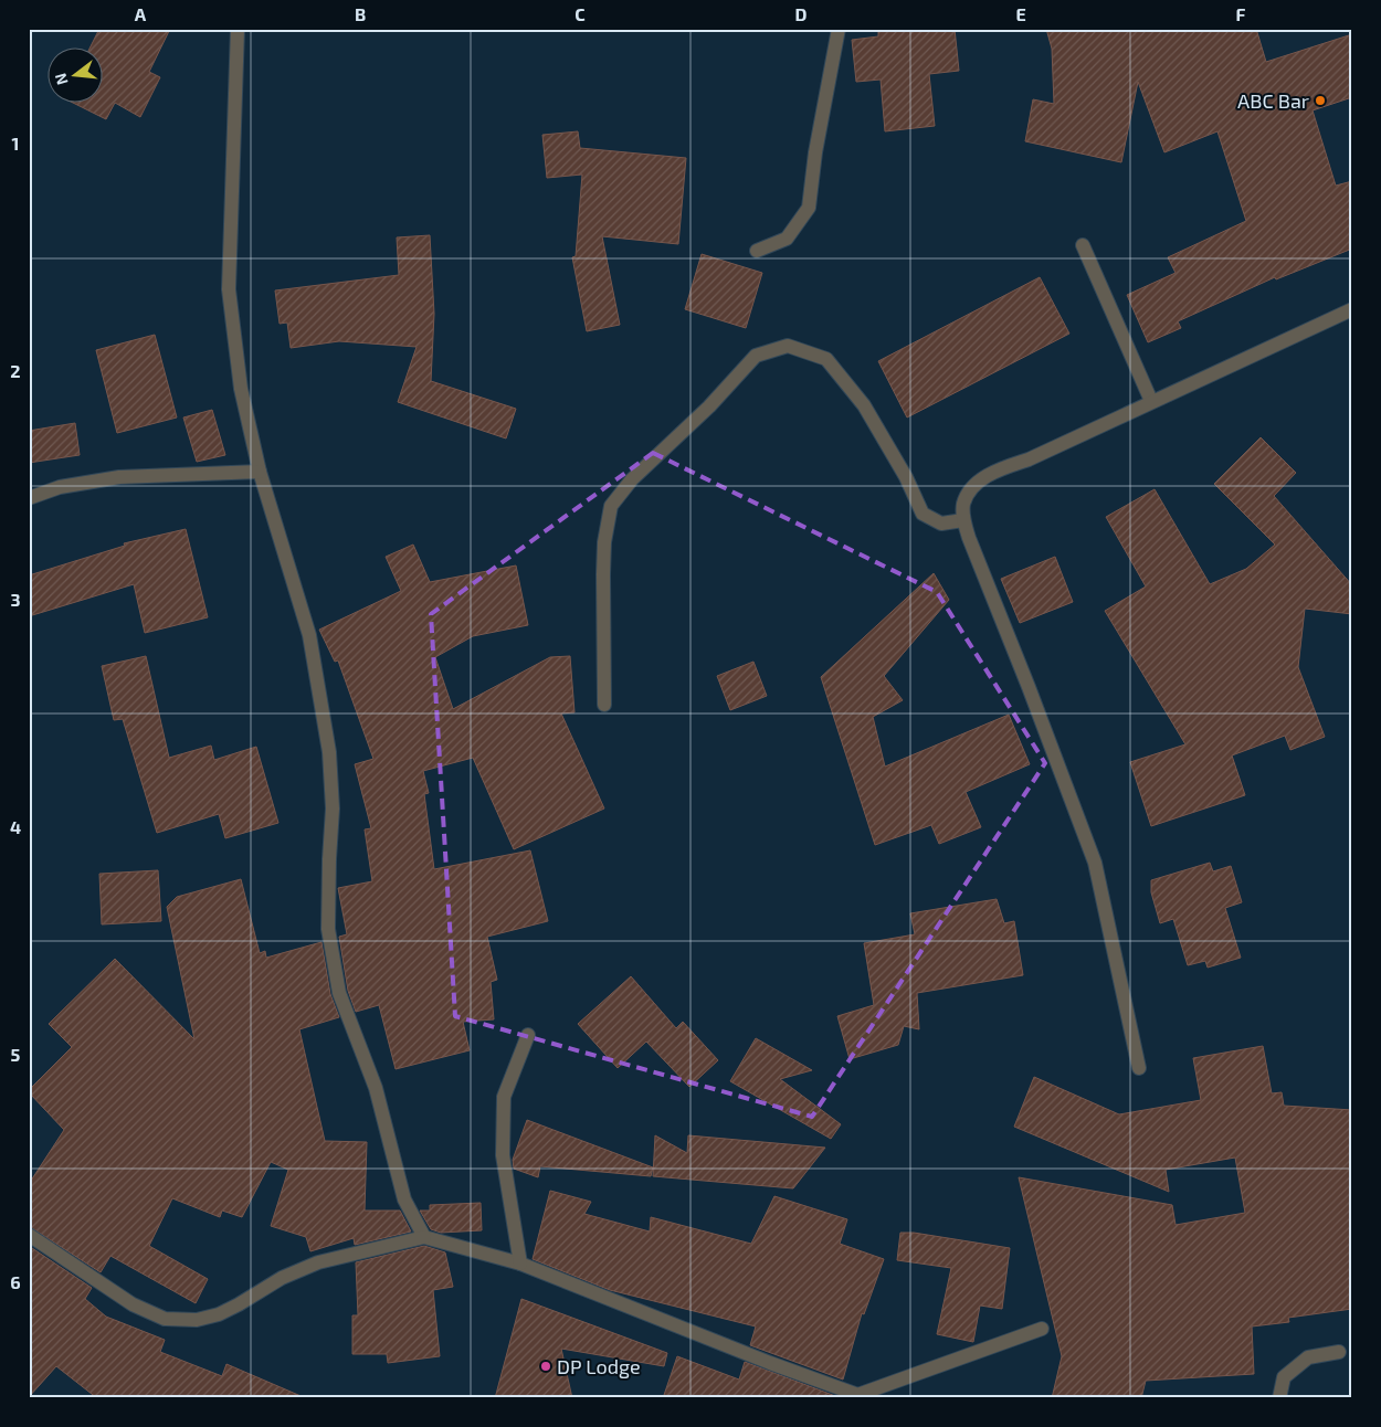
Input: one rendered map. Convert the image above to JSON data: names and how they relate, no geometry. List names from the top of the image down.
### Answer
{
  "places": ["ABC Bar", "DP Lodge"],
  "north": "left",
  "grid": {
    "columns": [
      "A",
      "B",
      "C",
      "D",
      "E",
      "F"
    ],
    "rows": [
      "1",
      "2",
      "3",
      "4",
      "5",
      "6"
    ]
  }
}
